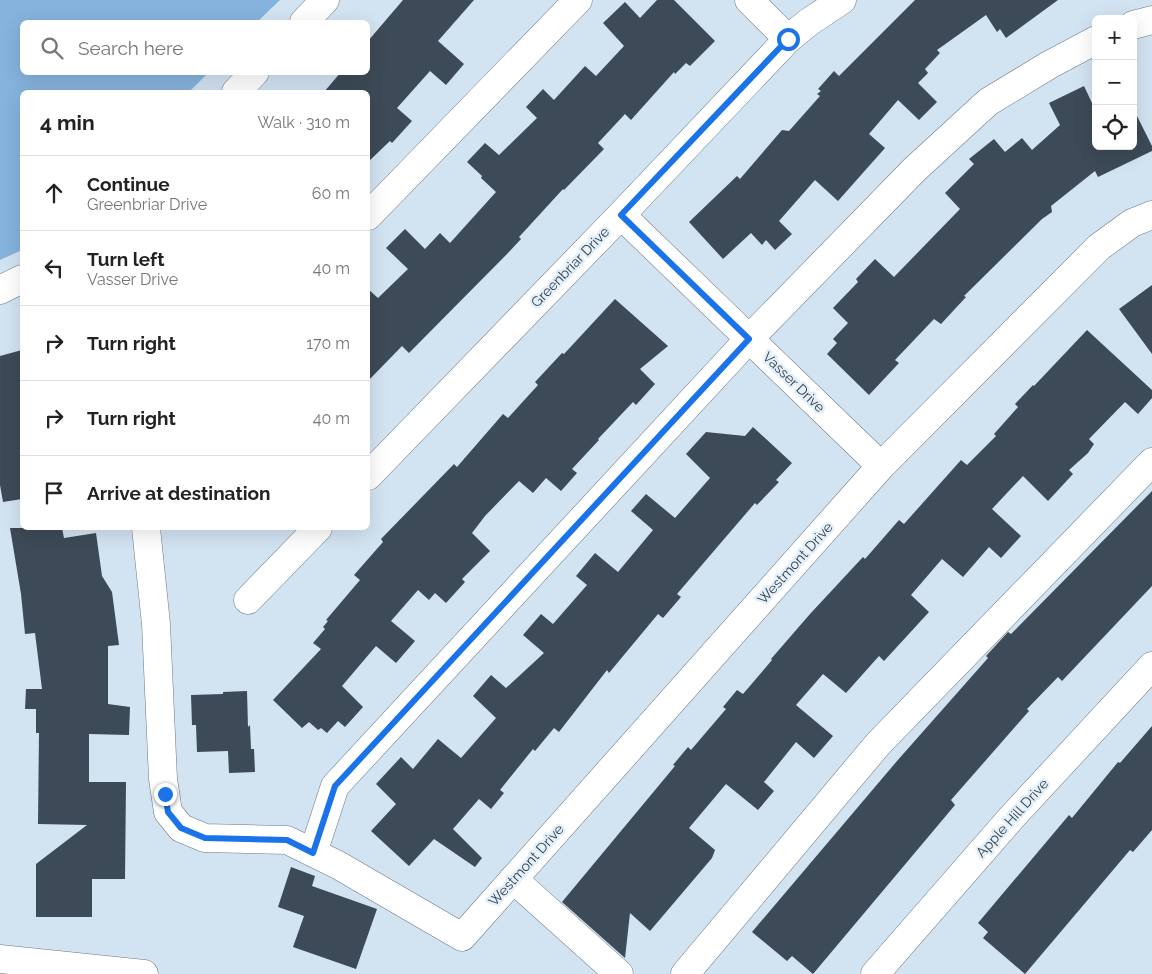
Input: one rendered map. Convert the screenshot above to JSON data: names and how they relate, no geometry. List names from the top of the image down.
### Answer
{
  "streets": {
    "street": [
      "Greenbriar Drive",
      "Vasser Drive",
      "Westmont Drive",
      "Apple Hill Drive"
    ]
  },
  "crossings": [
    ["Greenbriar Drive", "Vasser Drive"],
    ["Vasser Drive", "Westmont Drive"]
  ],
  "page": {
    "map_buttons": ["+", "−"],
    "search": "Search here",
    "heading": ["4 min", "Walk · 310 m"],
    "list": [
      ["Continue", "Greenbriar Drive", "60 m"],
      ["Turn left", "Vasser Drive", "40 m"],
      ["Turn right", "170 m"],
      ["Turn right", "40 m"],
      "Arrive at destination"
    ]
  }
}
